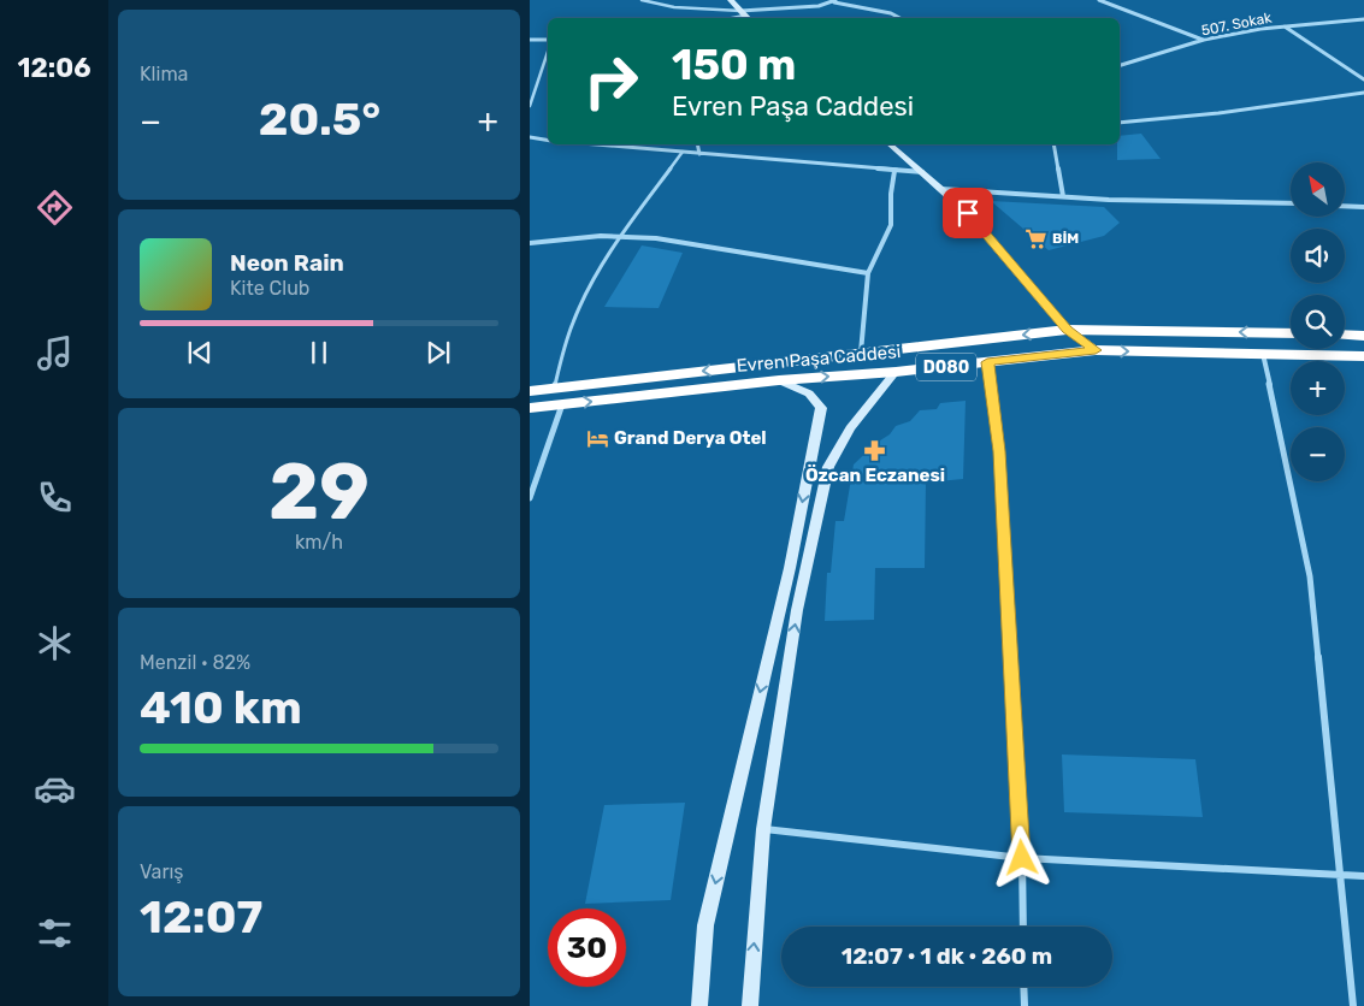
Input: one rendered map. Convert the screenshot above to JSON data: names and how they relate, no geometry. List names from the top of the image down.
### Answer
{
  "streets": {
    "highway": ["Evren Paşa Caddesi", "D080"],
    "street": ["507. Sokak"]
  },
  "places": {
    "supermarket": ["BİM"],
    "hotel": ["Grand Derya Otel"],
    "pharmacy": ["Özcan Eczanesi"]
  },
  "north": "top left",
  "page": {
    "tabs": "12:06",
    "tile": [
      "Klima",
      ["29", "km/h"],
      ["Menzil · 82%", "410 km"],
      ["Varış", "12:07"]
    ],
    "turn": ["150 m", "Evren Paşa Caddesi"],
    "heat": ["−", "20.5°", "+"],
    "map_buttons": ["+", "−"],
    "song": ["Neon Rain", "Kite Club"],
    "limit": "30",
    "trip": "12:07 · 1 dk · 260 m"
  }
}
